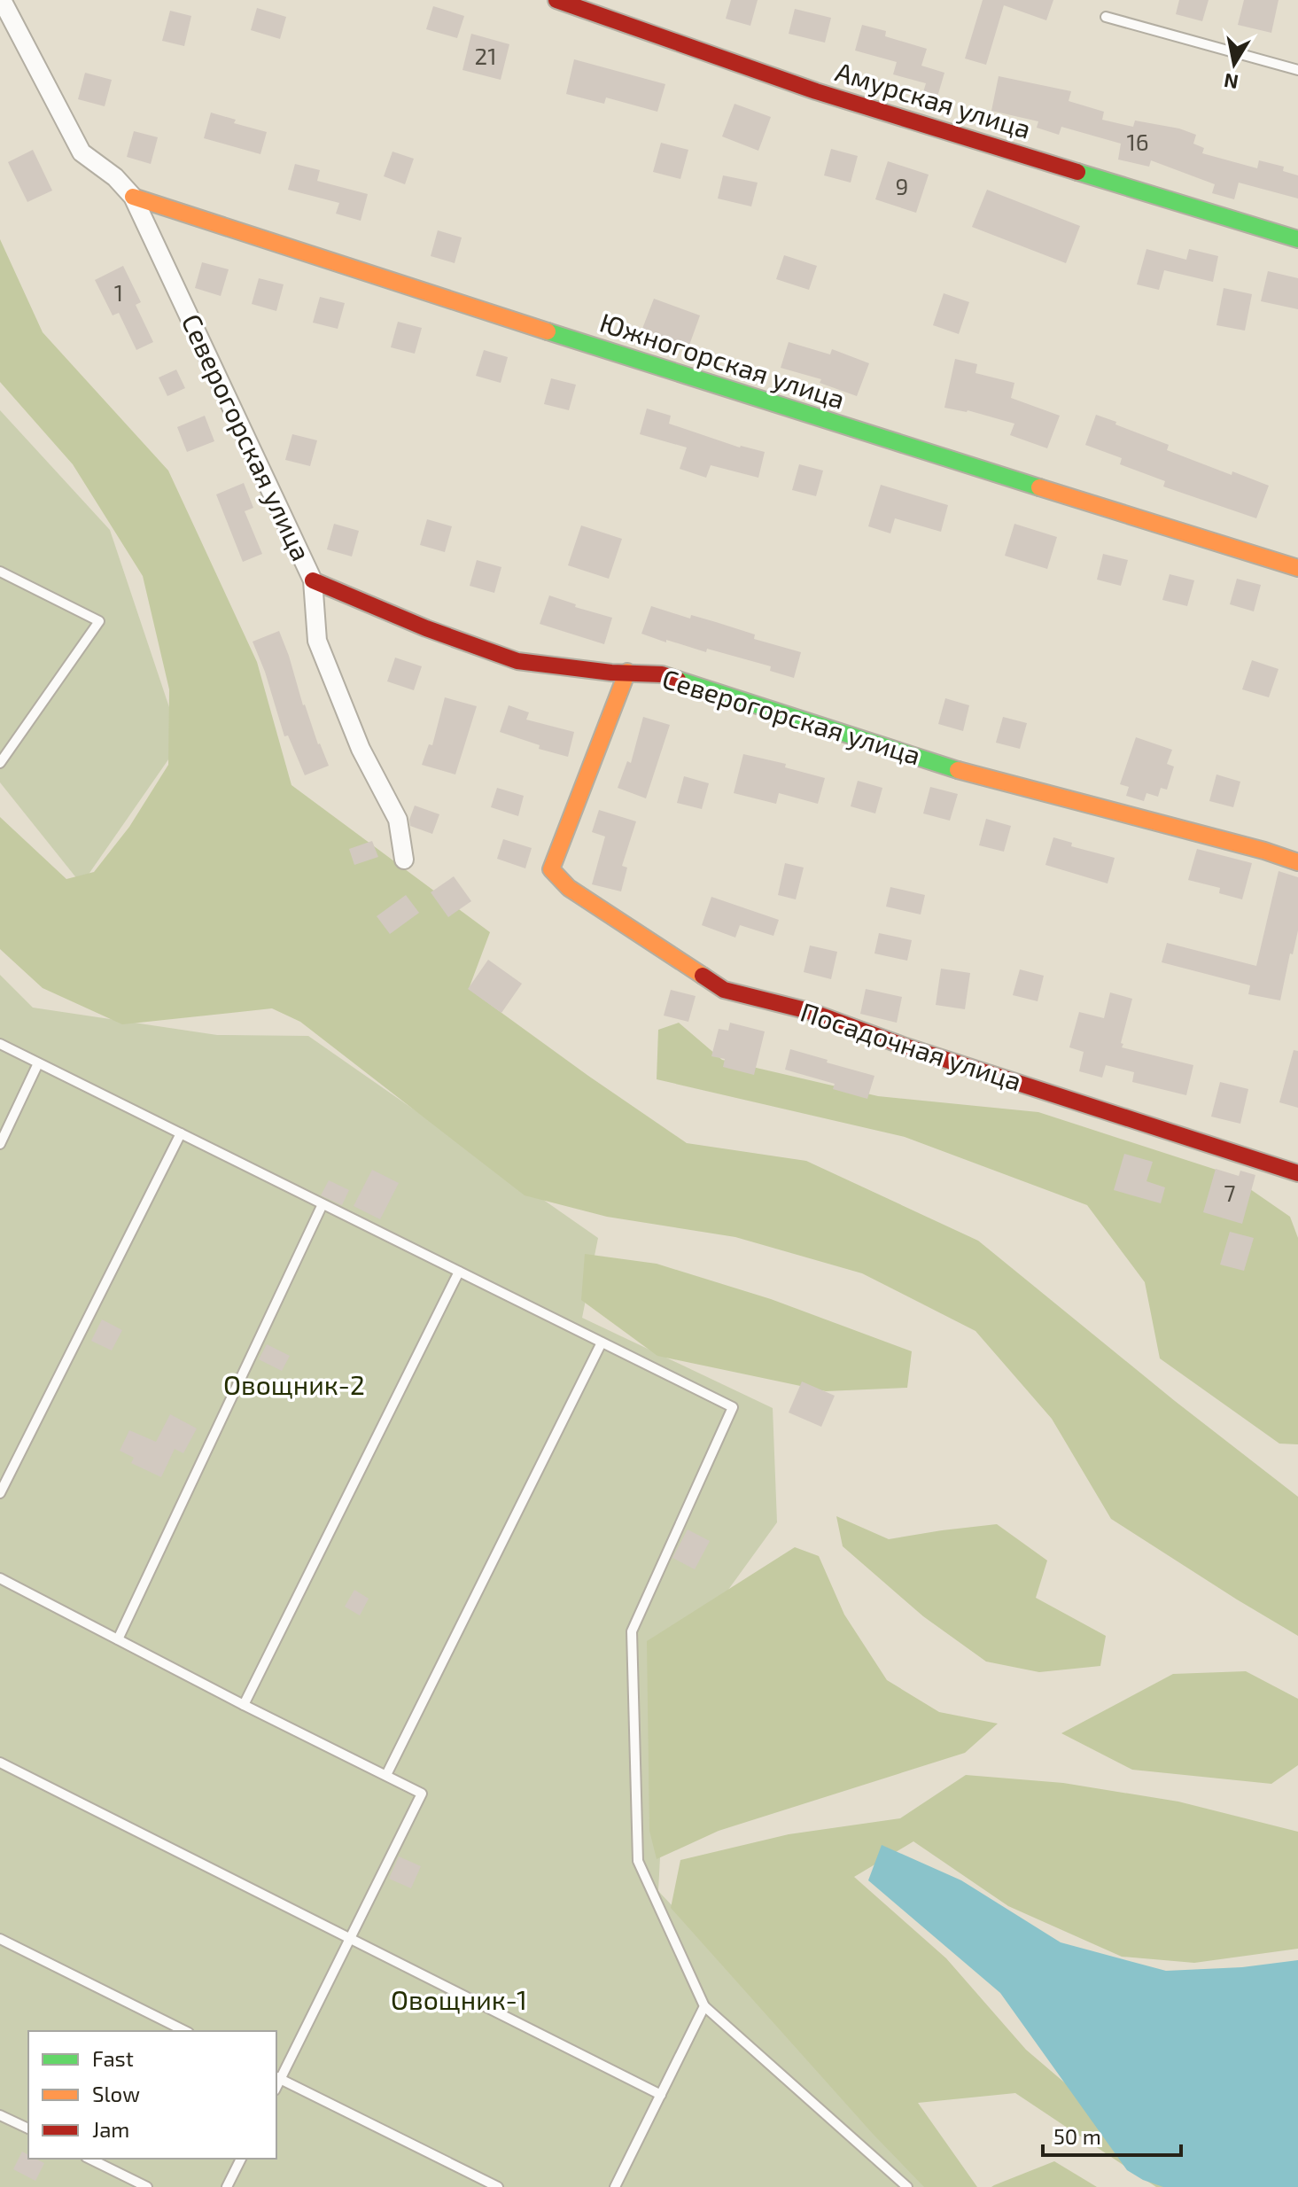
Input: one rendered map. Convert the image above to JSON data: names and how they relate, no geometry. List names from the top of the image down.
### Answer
{
  "streets": {
    "street": [
      "Амурская улица",
      "Южногорская улица",
      "Северогорская улица",
      "Посадочная улица"
    ]
  },
  "crossings": [
    ["Южногорская улица", "Северогорская улица"],
    ["Северогорская улица", "Посадочная улица"]
  ],
  "parks": ["Овощник-2", "Овощник-1"],
  "house_numbers": [
    "21",
    "16",
    "9",
    "1",
    "7"
  ],
  "legend": ["Fast", "Slow", "Jam"],
  "scale_bar": "50 m",
  "north": "bottom"
}
